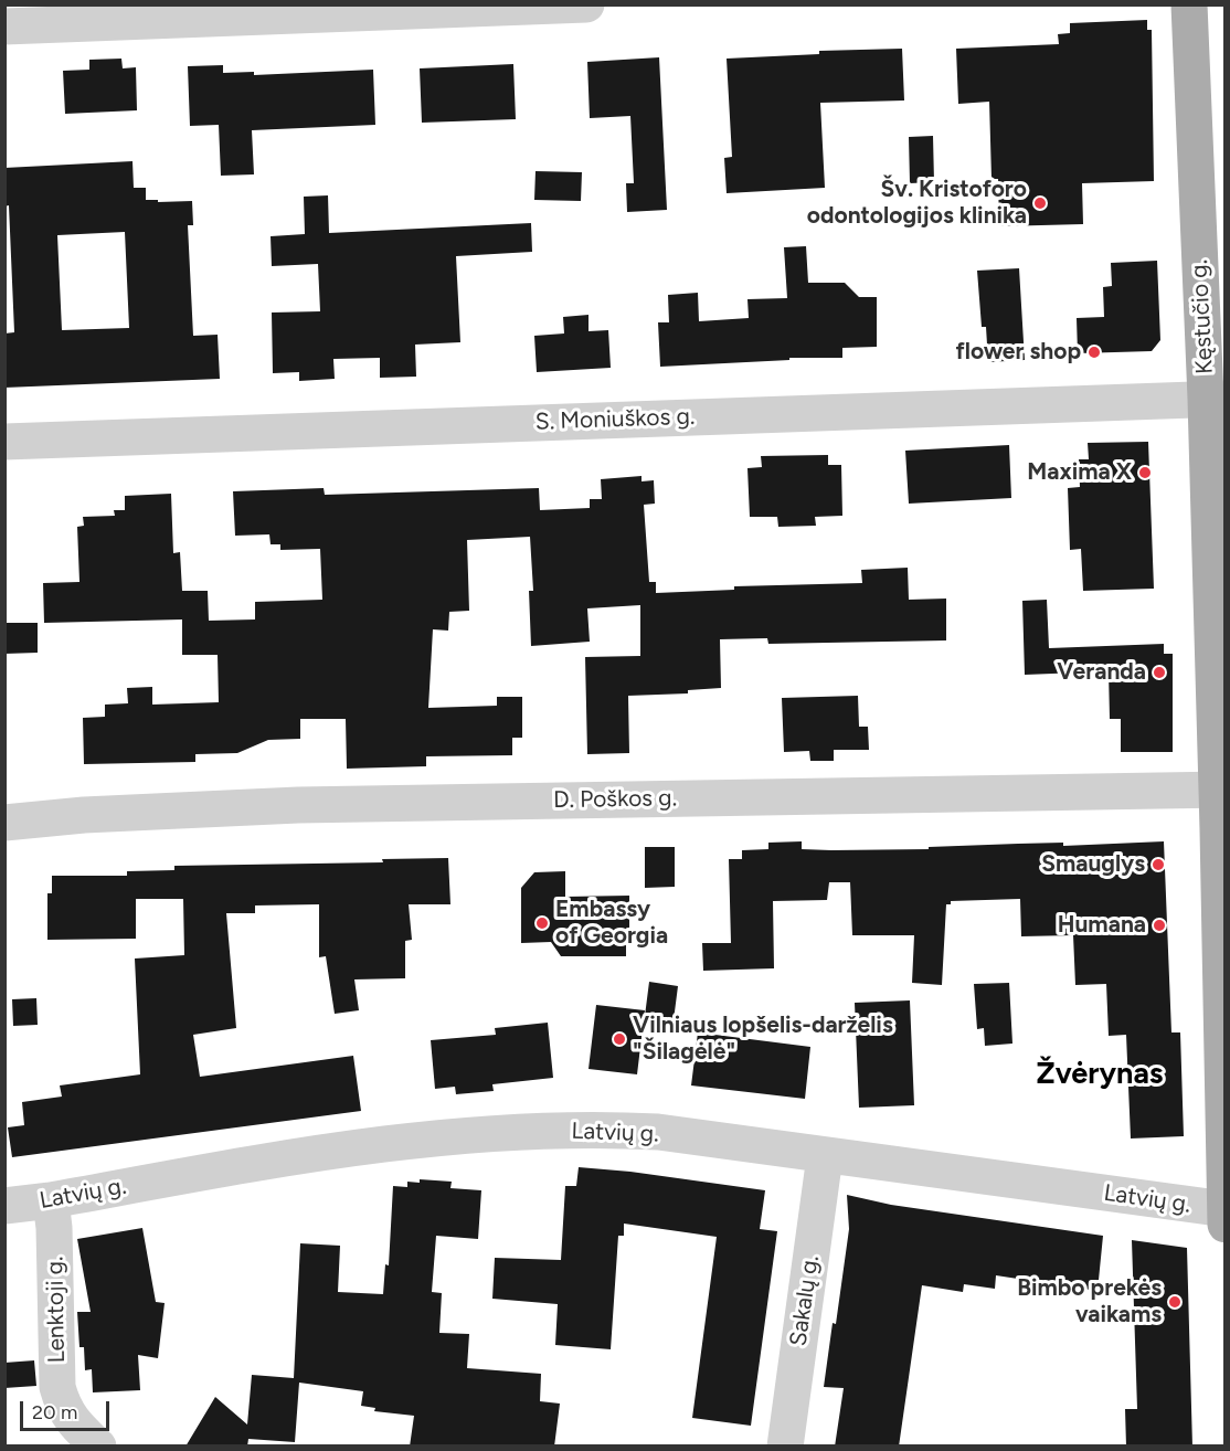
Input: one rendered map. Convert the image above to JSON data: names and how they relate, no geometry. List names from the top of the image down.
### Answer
{
  "streets": {
    "main road": ["Kęstučio g."],
    "street": [
      "S. Moniuškos g.",
      "D. Poškos g.",
      "Latvių g.",
      "Sakalų g.",
      "Lenktoji g."
    ]
  },
  "crossings": [
    ["Kęstučio g.", "S. Moniuškos g."],
    ["Kęstučio g.", "D. Poškos g."],
    ["Kęstučio g.", "Latvių g."],
    ["Latvių g.", "Sakalų g."],
    ["Latvių g.", "Lenktoji g."]
  ],
  "districts": ["Žvėrynas"],
  "places": [
    "Šv. Kristoforo odontologijos klinika",
    "flower shop",
    "Maxima X",
    "Veranda",
    "Smauglys",
    "Embassy of Georgia",
    "Humana",
    "Vilniaus lopšelis-darželis \"Šilagėlė\"",
    "Bimbo prekės vaikams"
  ],
  "scale_bar": "20 m"
}
